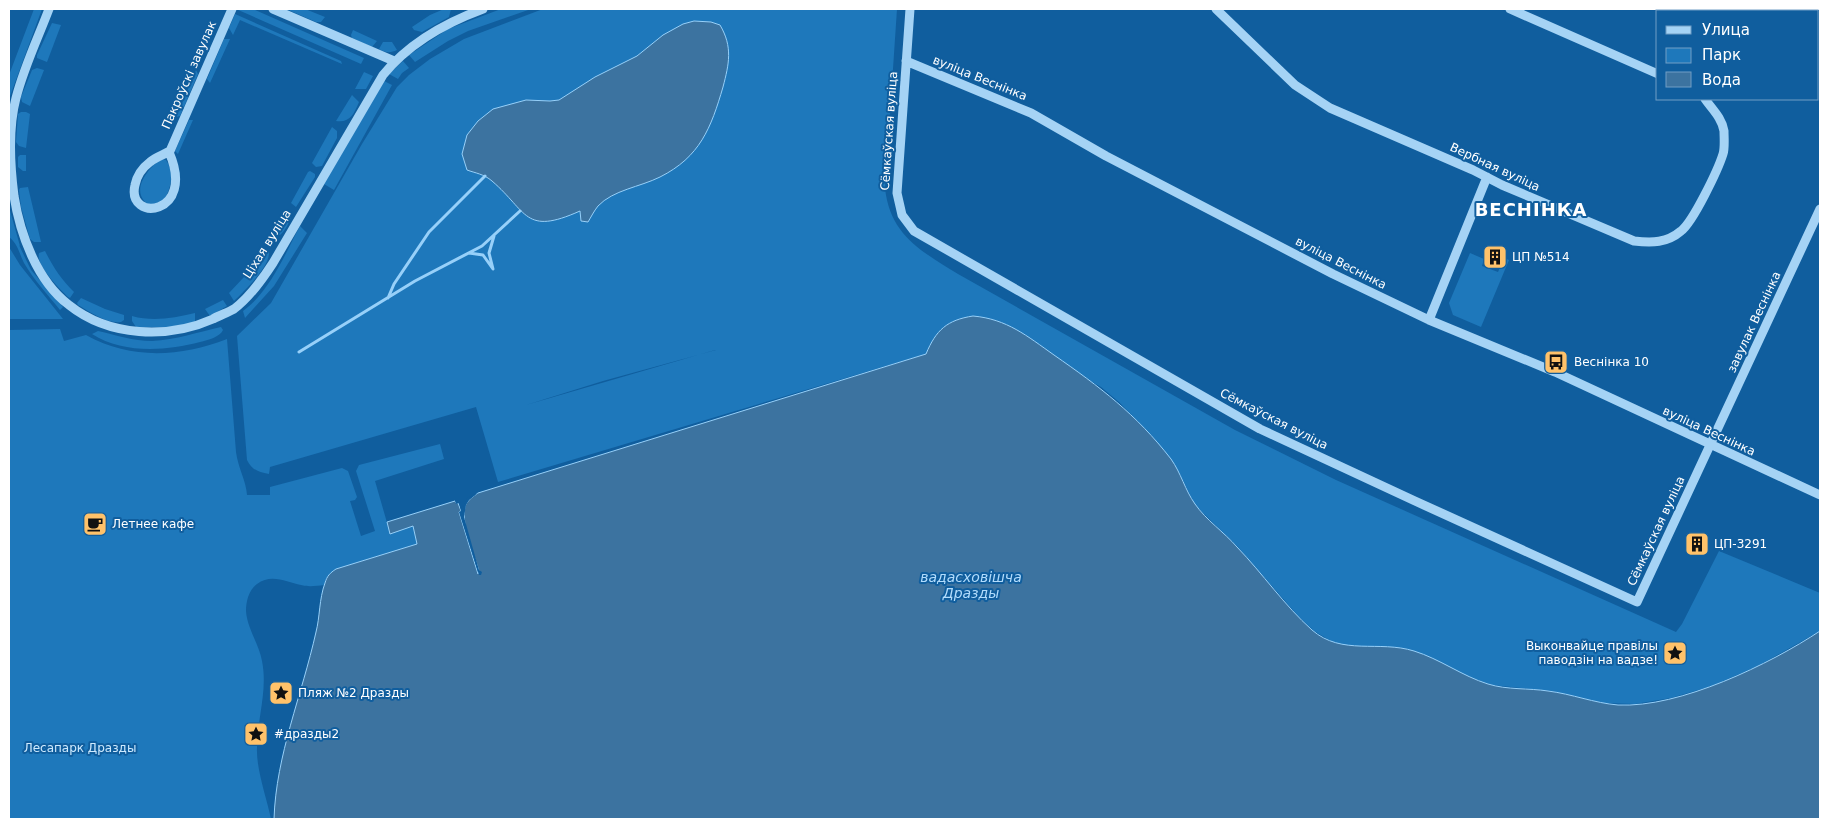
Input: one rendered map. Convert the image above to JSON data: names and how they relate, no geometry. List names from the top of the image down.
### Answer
{
  "streets": {
    "street": [
      "Пакроўскі завулак",
      "вуліца Веснінка",
      "Сёмкаўская вуліца",
      "Вербная вуліца",
      "Ціхая вуліца",
      "завулак Веснінка"
    ]
  },
  "crossings": [
    ["вуліца Веснінка", "Сёмкаўская вуліца"],
    ["вуліца Веснінка", "завулак Веснінка"],
    ["Сёмкаўская вуліца", "завулак Веснінка"]
  ],
  "districts": ["ВЕСНІНКА"],
  "water": ["вадасховішча Дразды"],
  "parks": ["Лесапарк Дразды"],
  "places": {
    "building": ["ЦП №514", "ЦП-3291"],
    "bus stop": ["Веснінка 10"],
    "cafe": ["Летнее кафе"],
    "place": ["Выконвайце правілы паводзін на вадзе!", "Пляж №2 Дразды", "#дразды2"]
  },
  "legend": ["Улица", "Парк", "Вода"]
}
